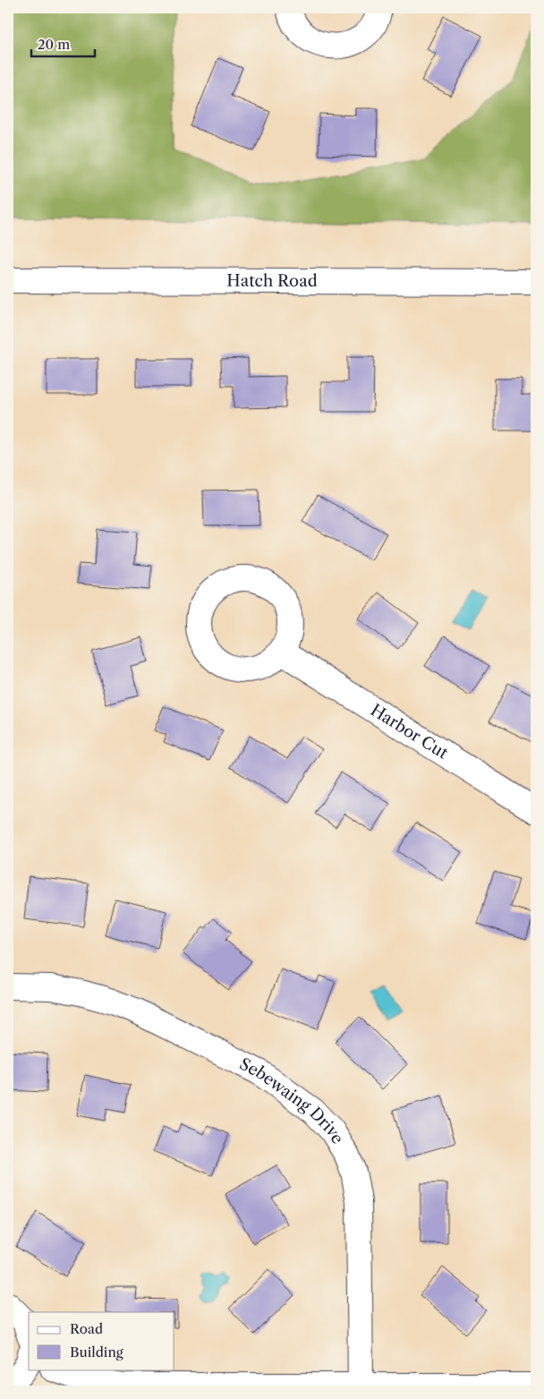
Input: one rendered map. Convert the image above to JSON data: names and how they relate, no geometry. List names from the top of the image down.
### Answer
{
  "streets": {
    "street": ["Hatch Road", "Harbor Cut", "Sebewaing Drive"]
  },
  "legend": ["Road", "Building"],
  "scale_bar": "20 m"
}
